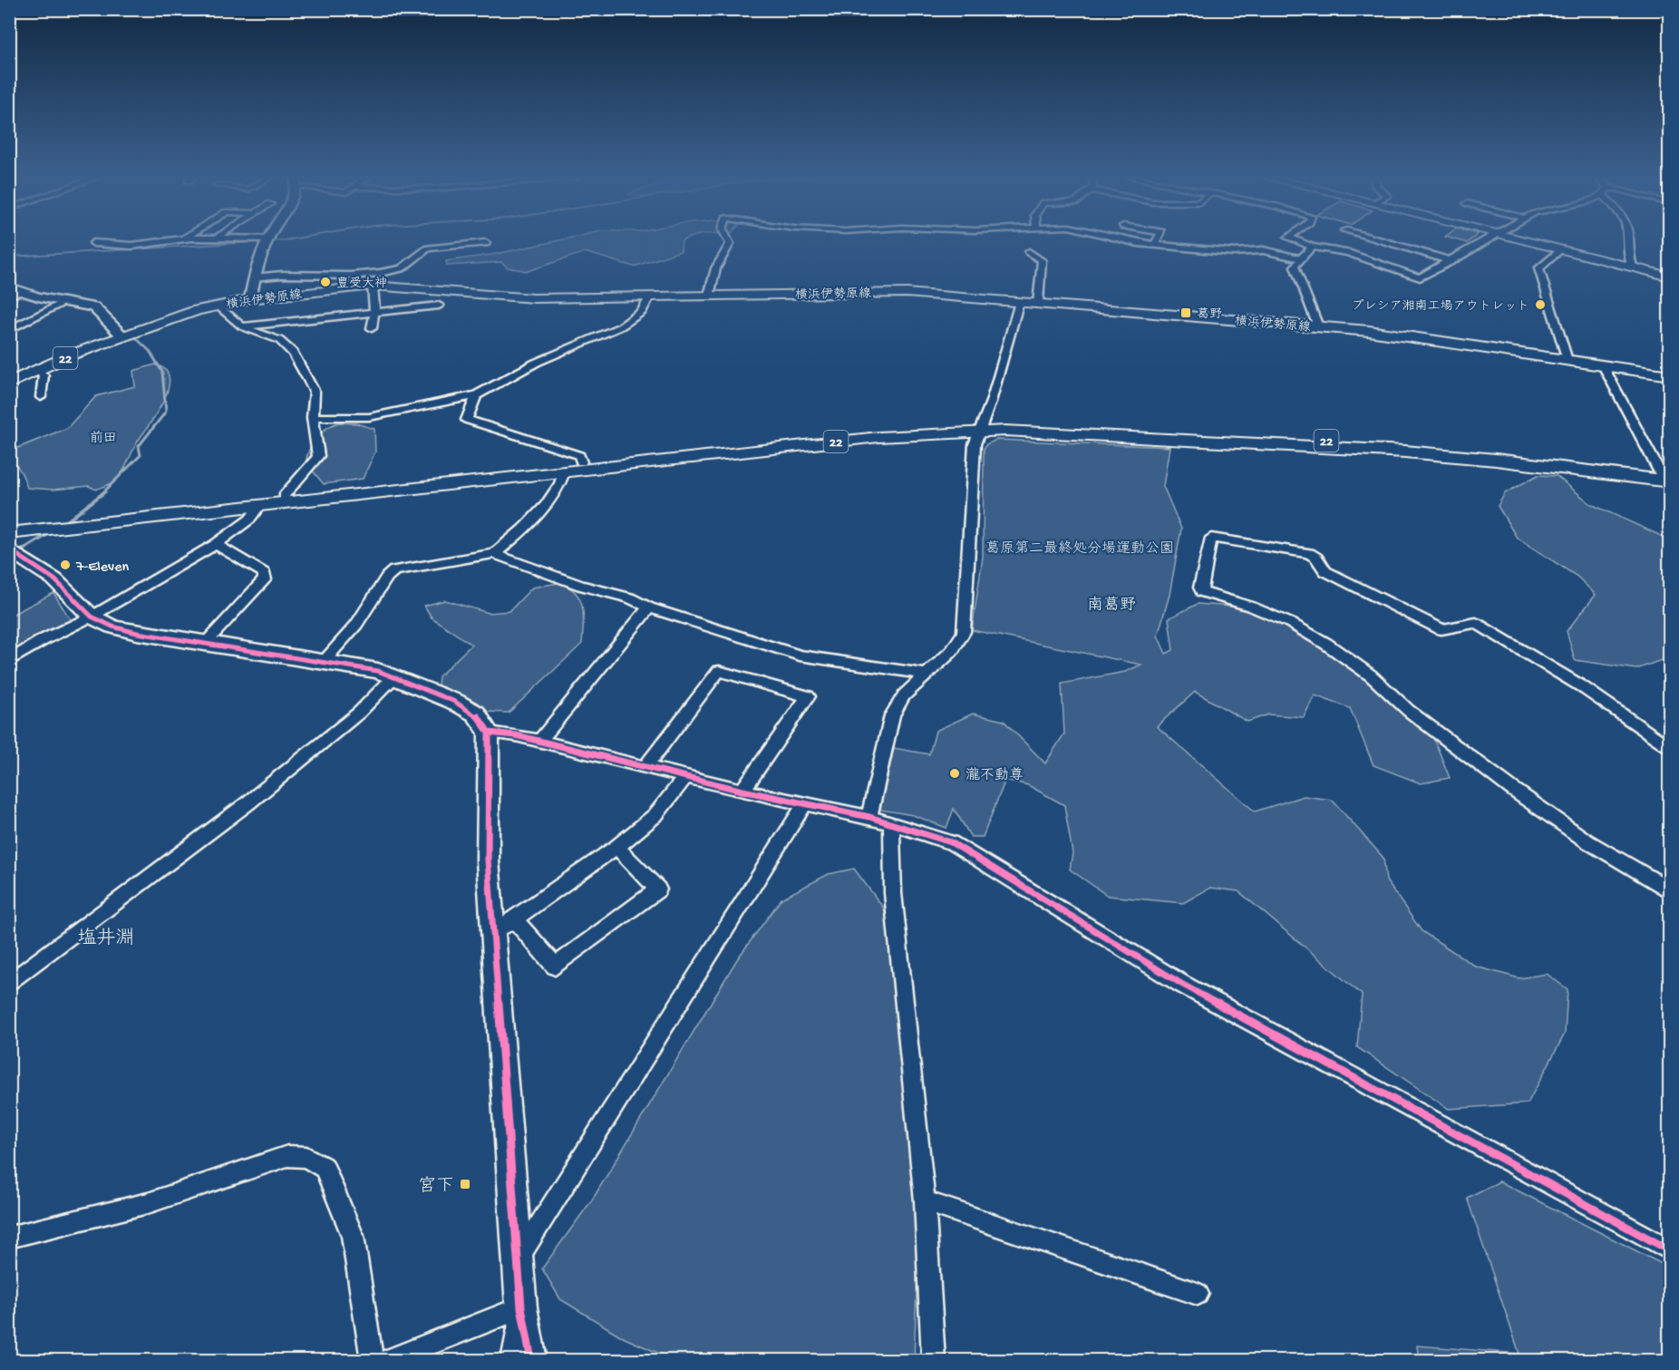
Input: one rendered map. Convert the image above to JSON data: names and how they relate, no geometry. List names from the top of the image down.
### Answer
{
  "streets": {
    "main road": ["横浜伊勢原線", "22"]
  },
  "districts": ["前田", "南葛野", "塩井淵"],
  "parks": ["葛原第二最終処分場運動公園"],
  "places": {
    "other": [
      "豊受大神",
      "プレシア湘南工場アウトレット",
      "7-Eleven",
      "瀧不動尊"
    ],
    "transit": ["葛野", "宮下"]
  }
}
